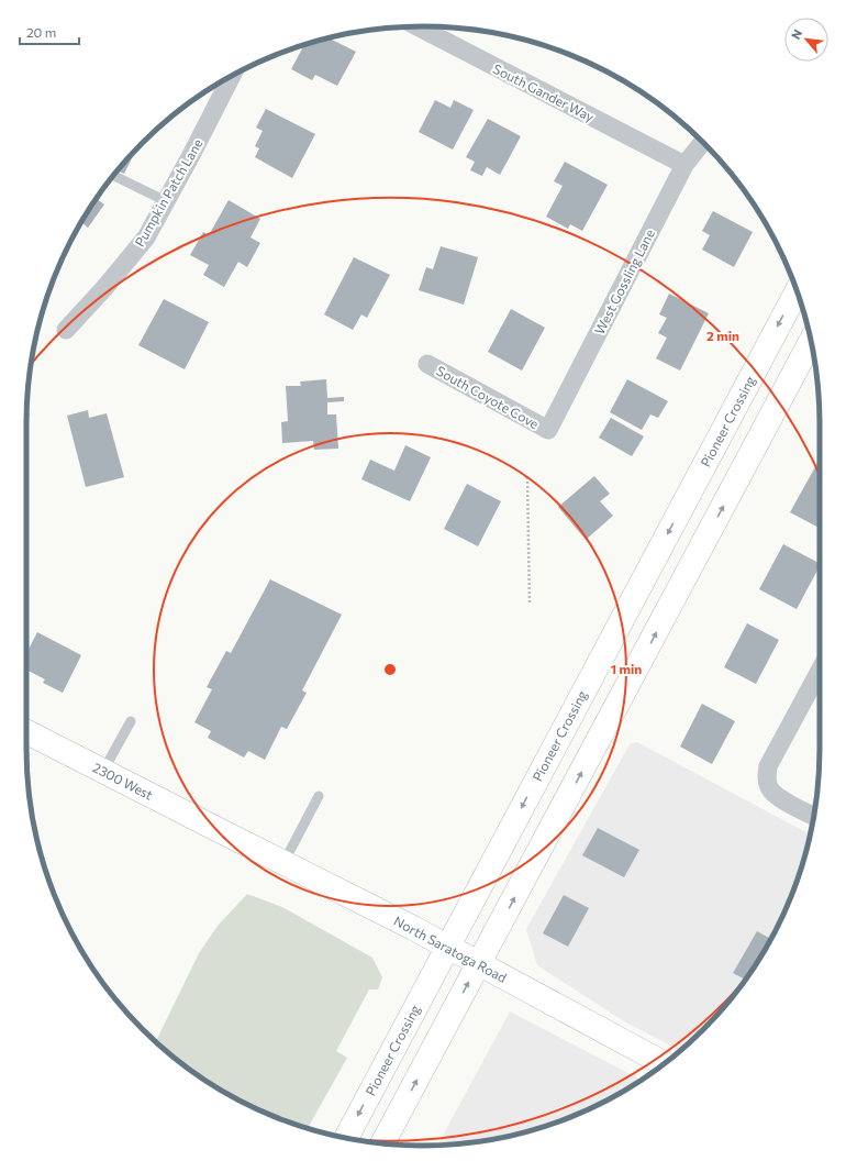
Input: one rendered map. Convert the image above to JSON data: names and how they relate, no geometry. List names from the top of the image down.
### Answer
{
  "streets": {
    "main road": ["Pioneer Crossing", "2300 West", "North Saratoga Road"],
    "street": [
      "South Gander Way",
      "Pumpkin Patch Lane",
      "West Gossling Lane",
      "South Coyote Cove"
    ]
  },
  "crossings": [
    ["South Gander Way", "West Gossling Lane"],
    ["West Gossling Lane", "South Coyote Cove"],
    ["Pioneer Crossing", "North Saratoga Road"],
    ["2300 West", "North Saratoga Road"]
  ],
  "scale_bar": "20 m",
  "north": "top left",
  "rings": ["2 min", "1 min"]
}
